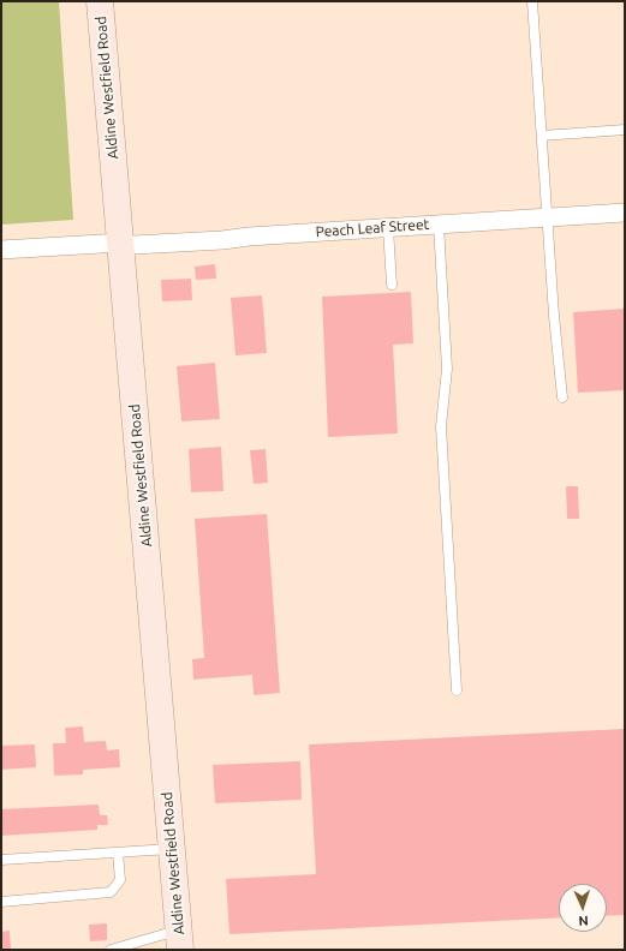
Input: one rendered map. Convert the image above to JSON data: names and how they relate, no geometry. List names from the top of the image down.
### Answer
{
  "streets": {
    "main road": ["Aldine Westfield Road"],
    "street": ["Peach Leaf Street"]
  },
  "crossings": [
    ["Aldine Westfield Road", "Peach Leaf Street"]
  ],
  "north": "bottom"
}
